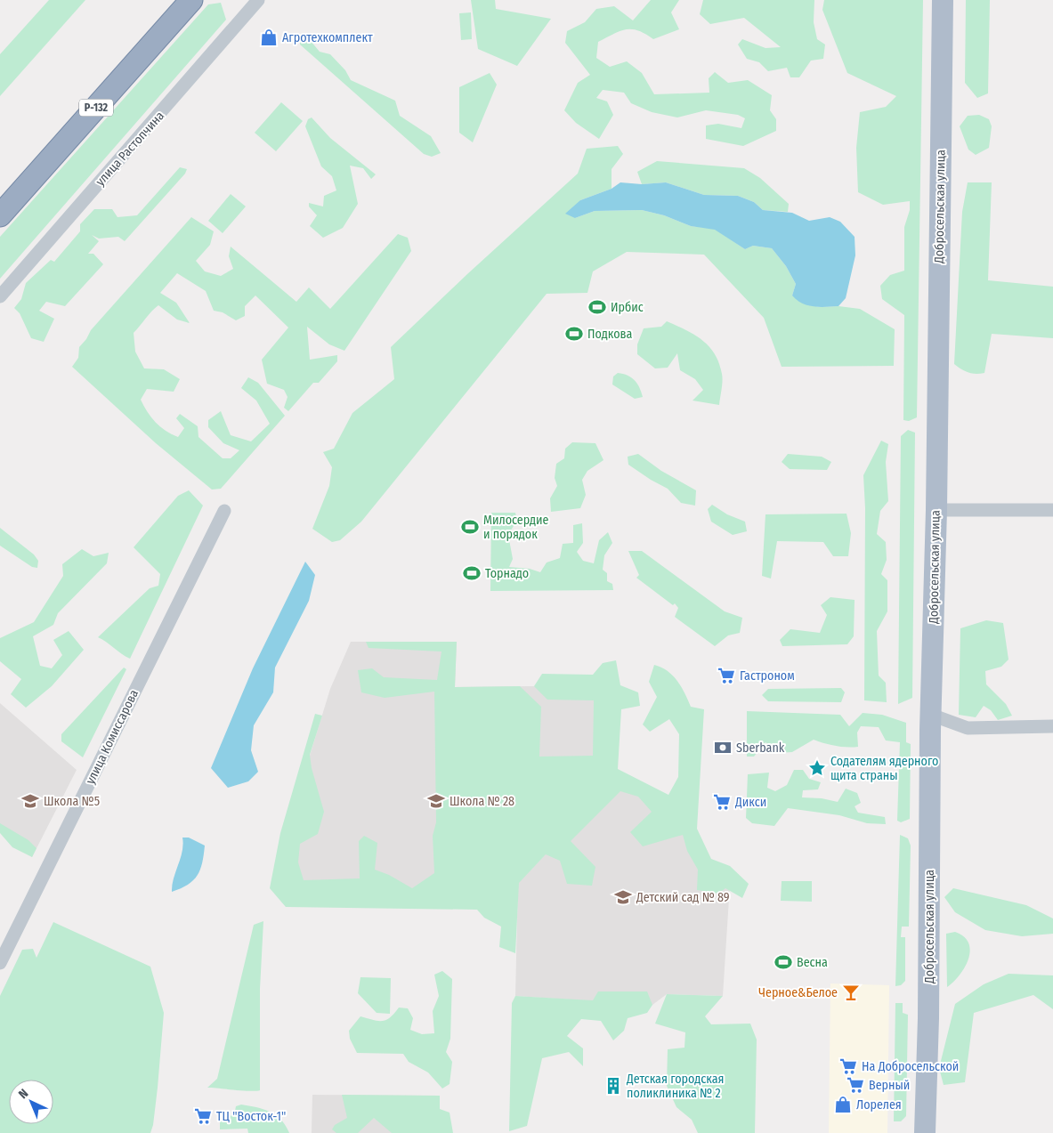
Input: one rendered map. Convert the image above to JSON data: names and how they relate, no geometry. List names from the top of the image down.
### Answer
{
  "streets": {
    "highway": ["Р-132"],
    "main road": ["Добросельская улица"],
    "street": ["улица Растопчина", "улица Комиссарова"]
  },
  "places": {
    "shop": ["Агротехкомплект", "Лорелея"],
    "sports": [
      "Ирбис",
      "Подкова",
      "Милосердие и порядок",
      "Торнадо",
      "Весна"
    ],
    "supermarket": [
      "Гастроном",
      "Дикси",
      "На Добросельской",
      "Верный",
      "ТЦ \"Восток-1\""
    ],
    "bank": ["Sberbank"],
    "place": ["Содателям ядерного щита страны"],
    "school or university": ["Школа №5", "Школа № 28", "Детский сад № 89"],
    "bar": ["Черное&Белое"],
    "building": ["Детская городская поликлиника № 2"]
  },
  "north": "top left"
}
